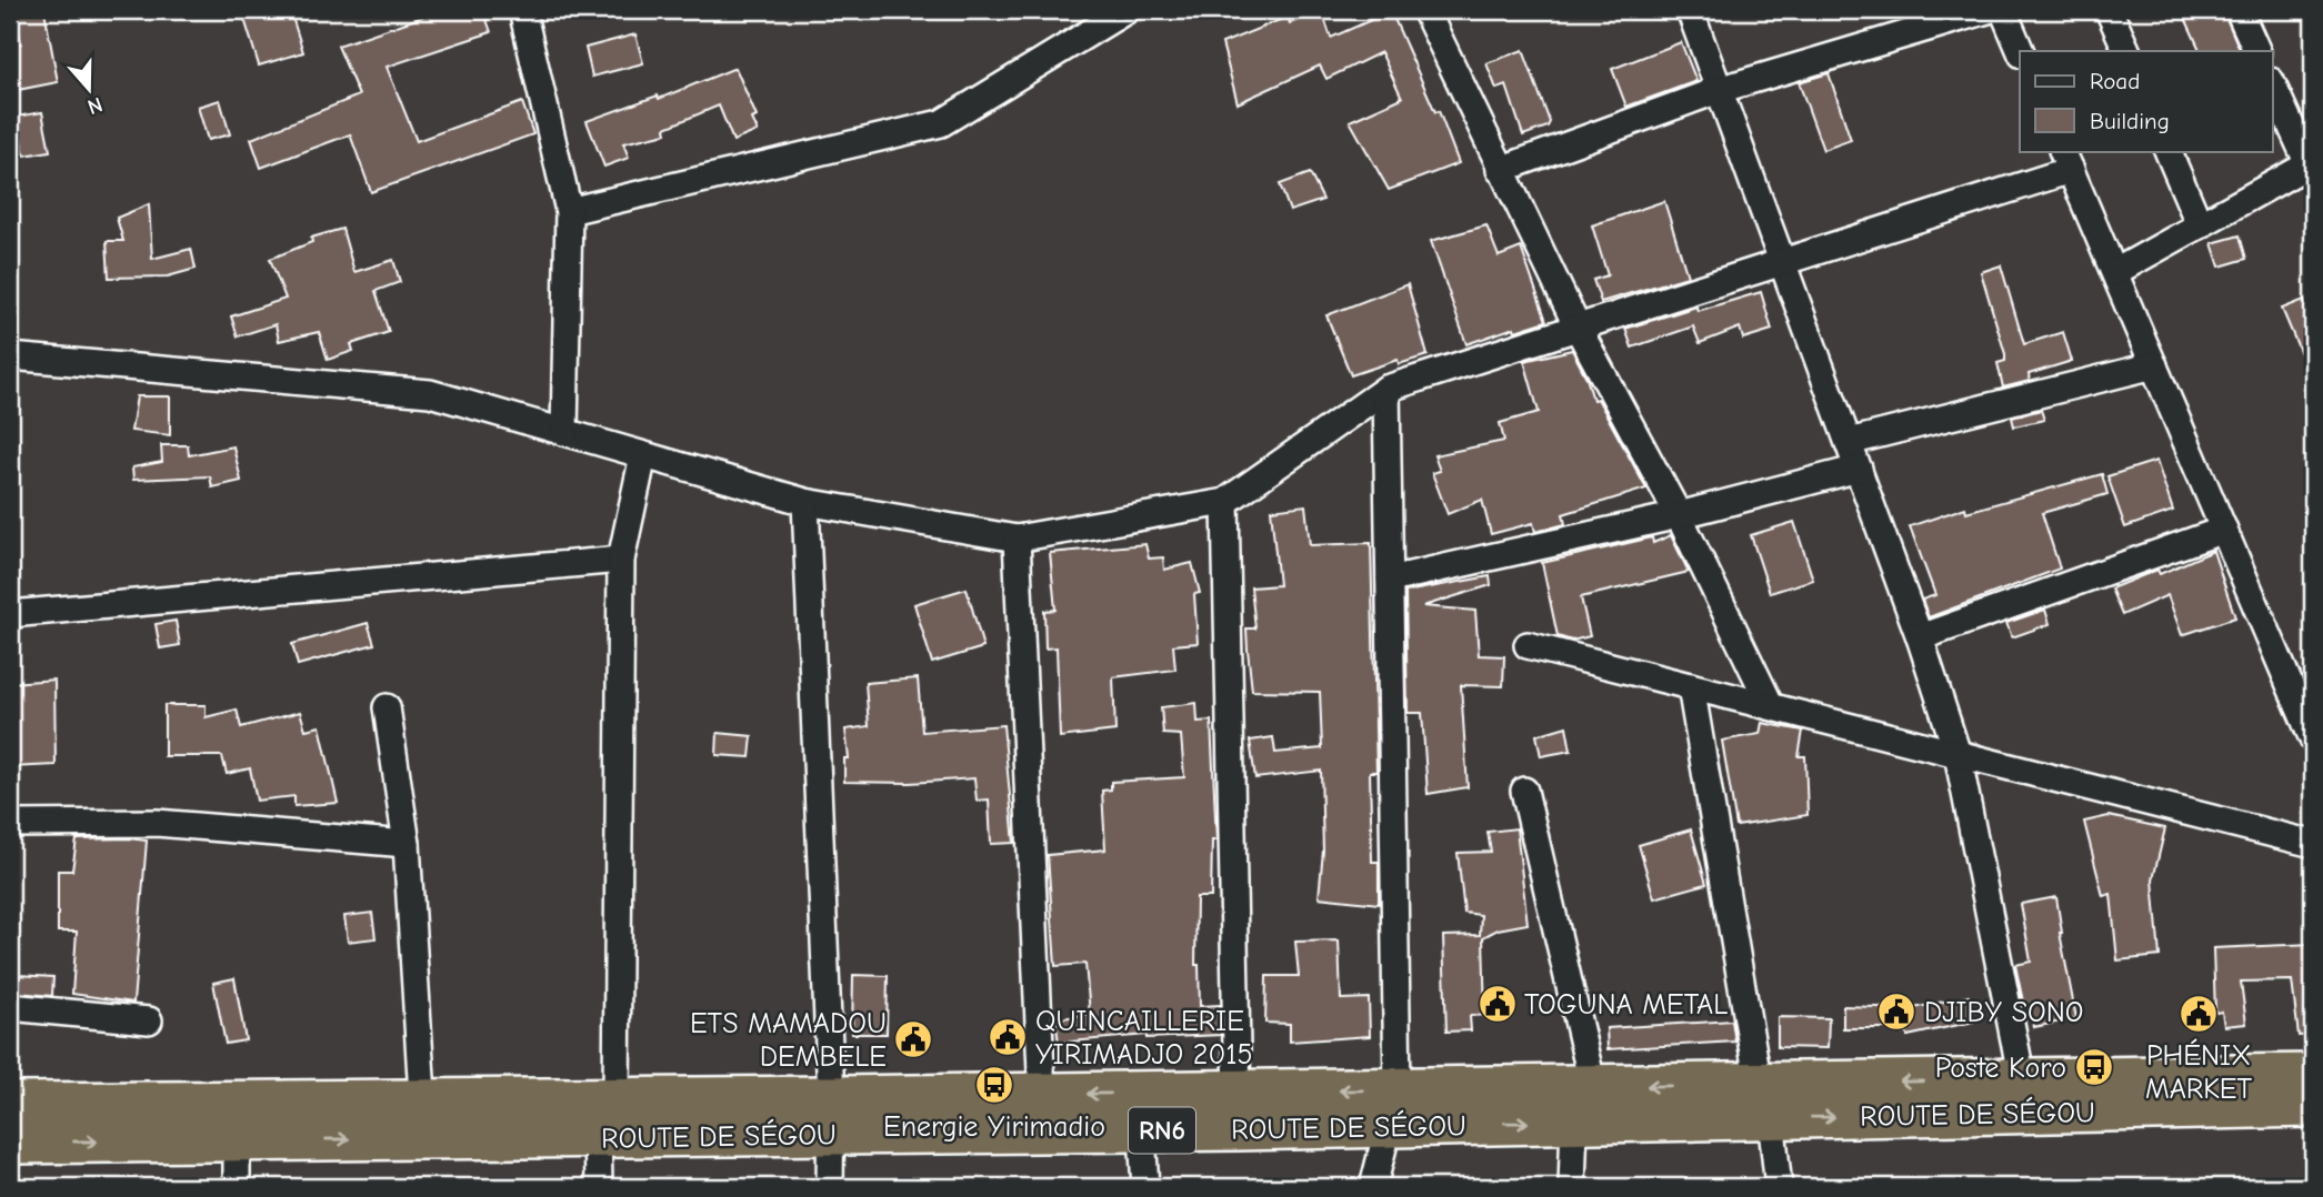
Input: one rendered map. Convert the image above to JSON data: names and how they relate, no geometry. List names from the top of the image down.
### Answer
{
  "streets": {
    "highway": ["ROUTE DE SÉGOU", "RN6"]
  },
  "places": {
    "public building": [
      "TOGUNA METAL",
      "DJIBY SONO",
      "PHÉNIX MARKET",
      "QUINCAILLERIE YIRIMADJO 2015",
      "ETS MAMADOU DEMBELE"
    ],
    "bus stop": ["Poste Koro", "Energie Yirimadio"]
  },
  "legend": ["Road", "Building"],
  "north": "bottom"
}
